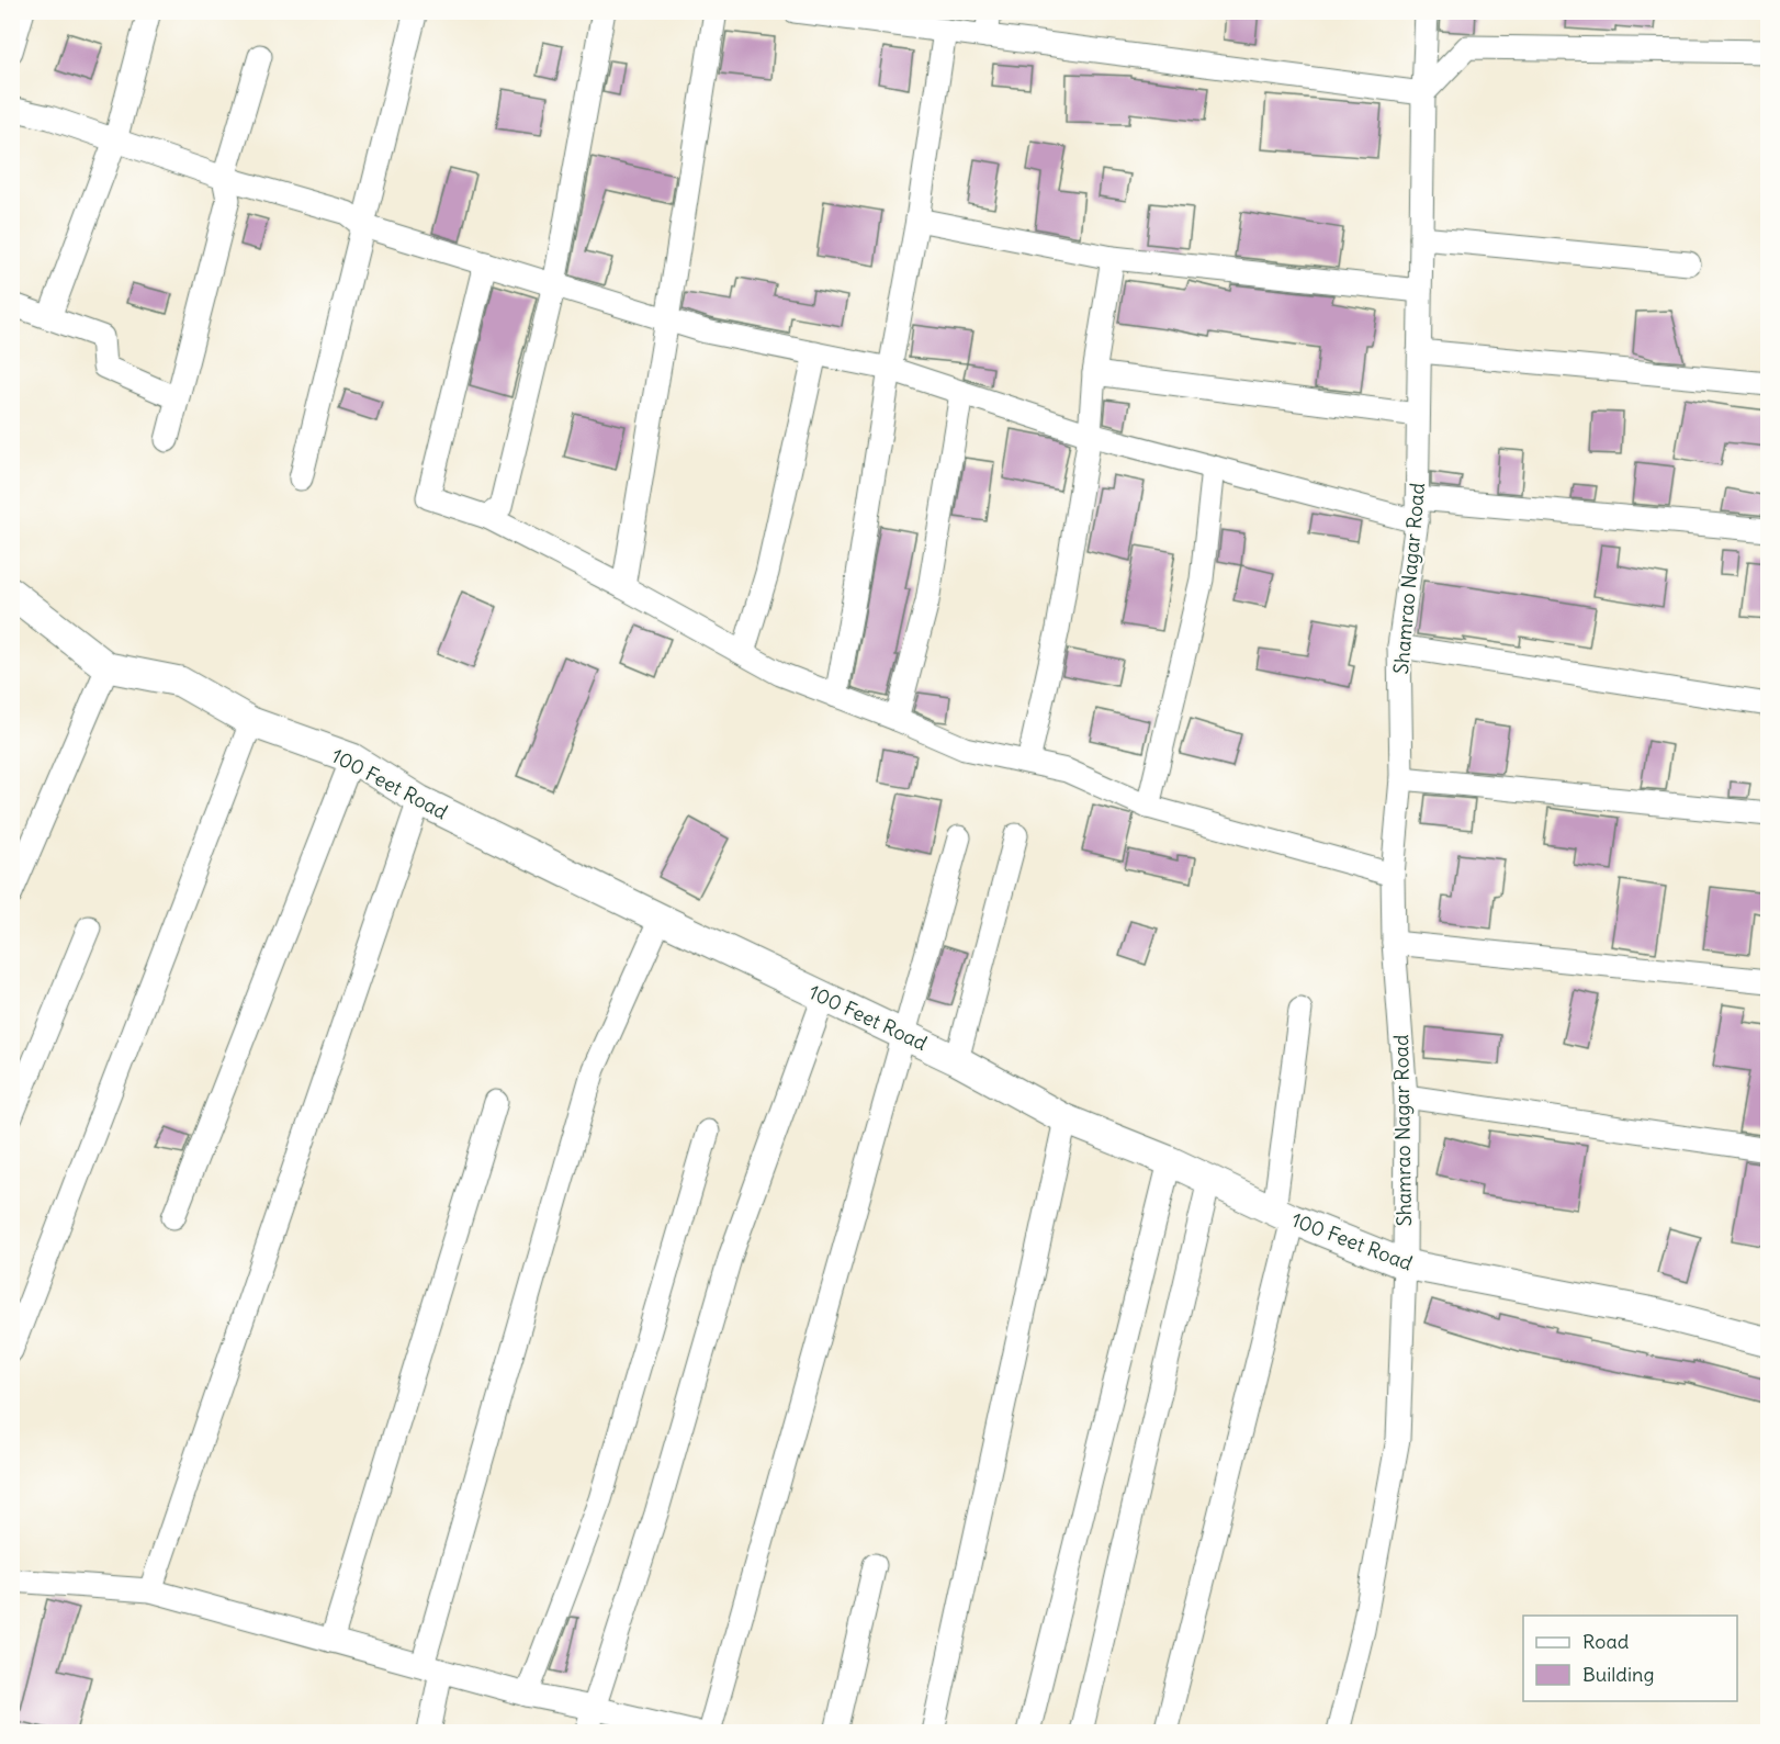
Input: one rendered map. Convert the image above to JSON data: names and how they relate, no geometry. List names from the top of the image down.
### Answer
{
  "streets": {
    "main road": ["100 Feet Road"],
    "street": ["Shamrao Nagar Road"]
  },
  "crossings": [
    ["Shamrao Nagar Road", "100 Feet Road"]
  ],
  "legend": ["Road", "Building"]
}
